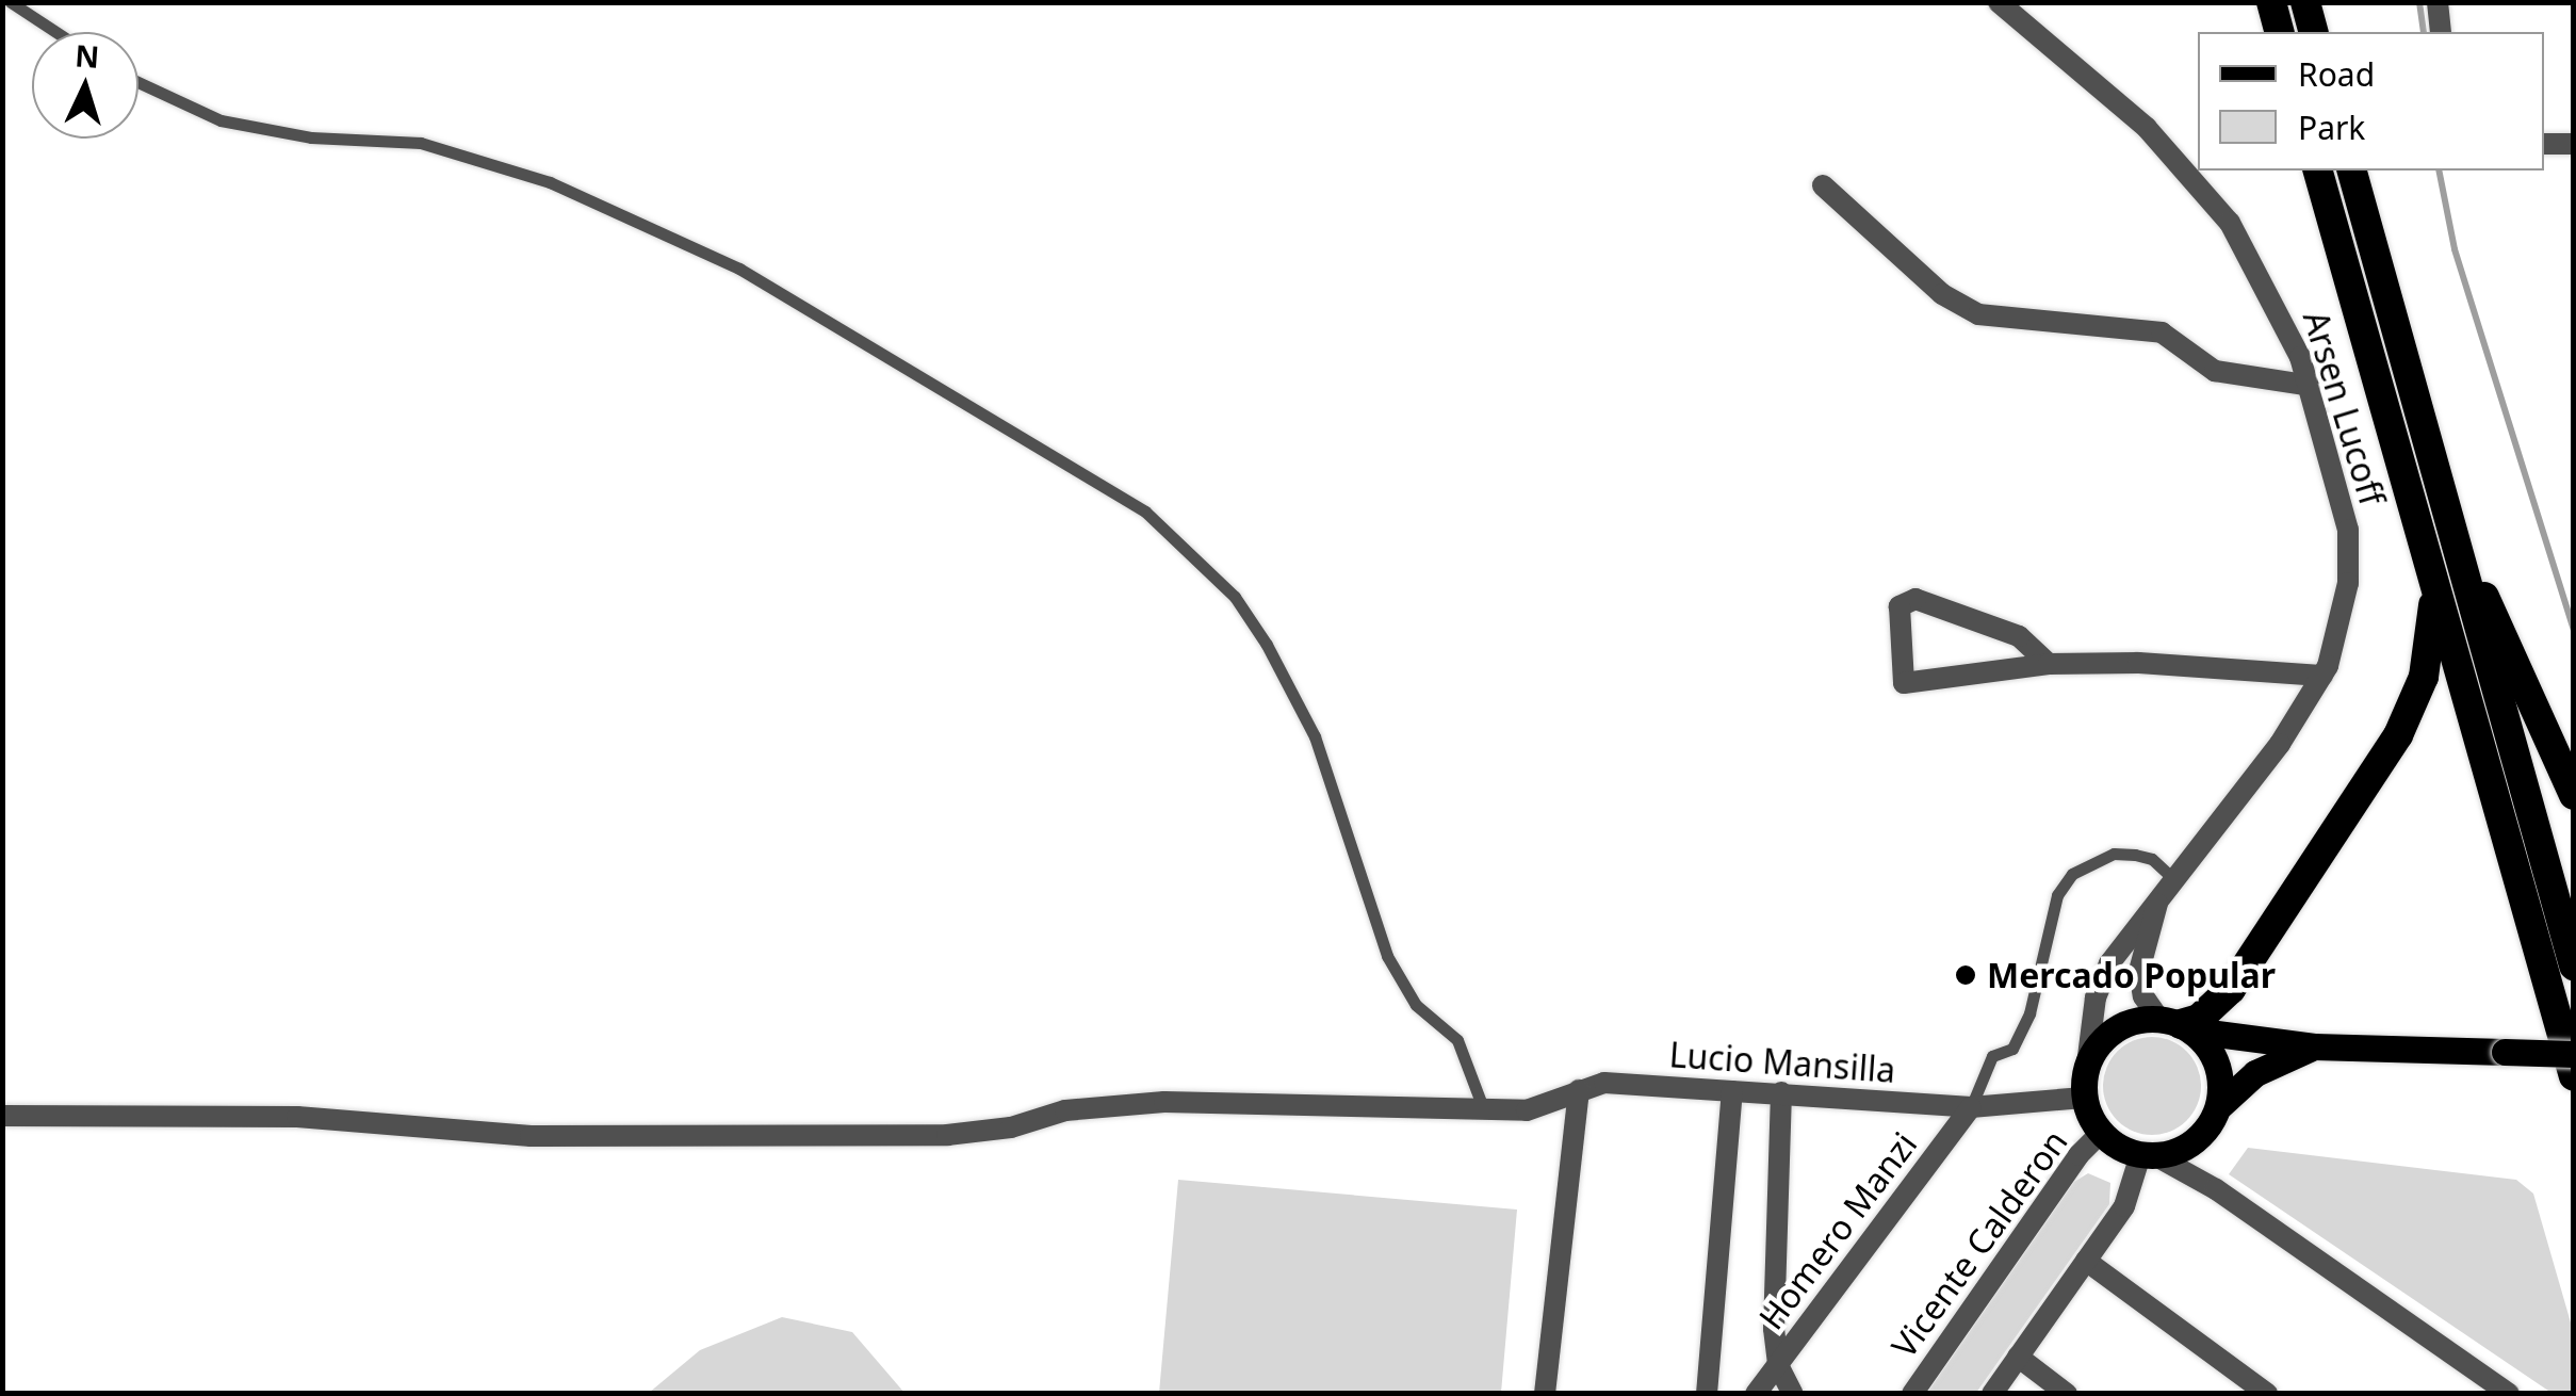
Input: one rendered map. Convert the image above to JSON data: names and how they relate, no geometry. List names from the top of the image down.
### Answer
{
  "streets": {
    "street": [
      "Arsen Lucoff",
      "Lucio Mansilla",
      "Homero Manzi",
      "Vicente Calderon"
    ]
  },
  "crossings": [
    ["Arsen Lucoff", "Lucio Mansilla"],
    ["Arsen Lucoff", "Vicente Calderon"],
    ["Lucio Mansilla", "Homero Manzi"],
    ["Lucio Mansilla", "Vicente Calderon"]
  ],
  "places": ["Mercado Popular"],
  "legend": ["Road", "Park"],
  "north": "top"
}
